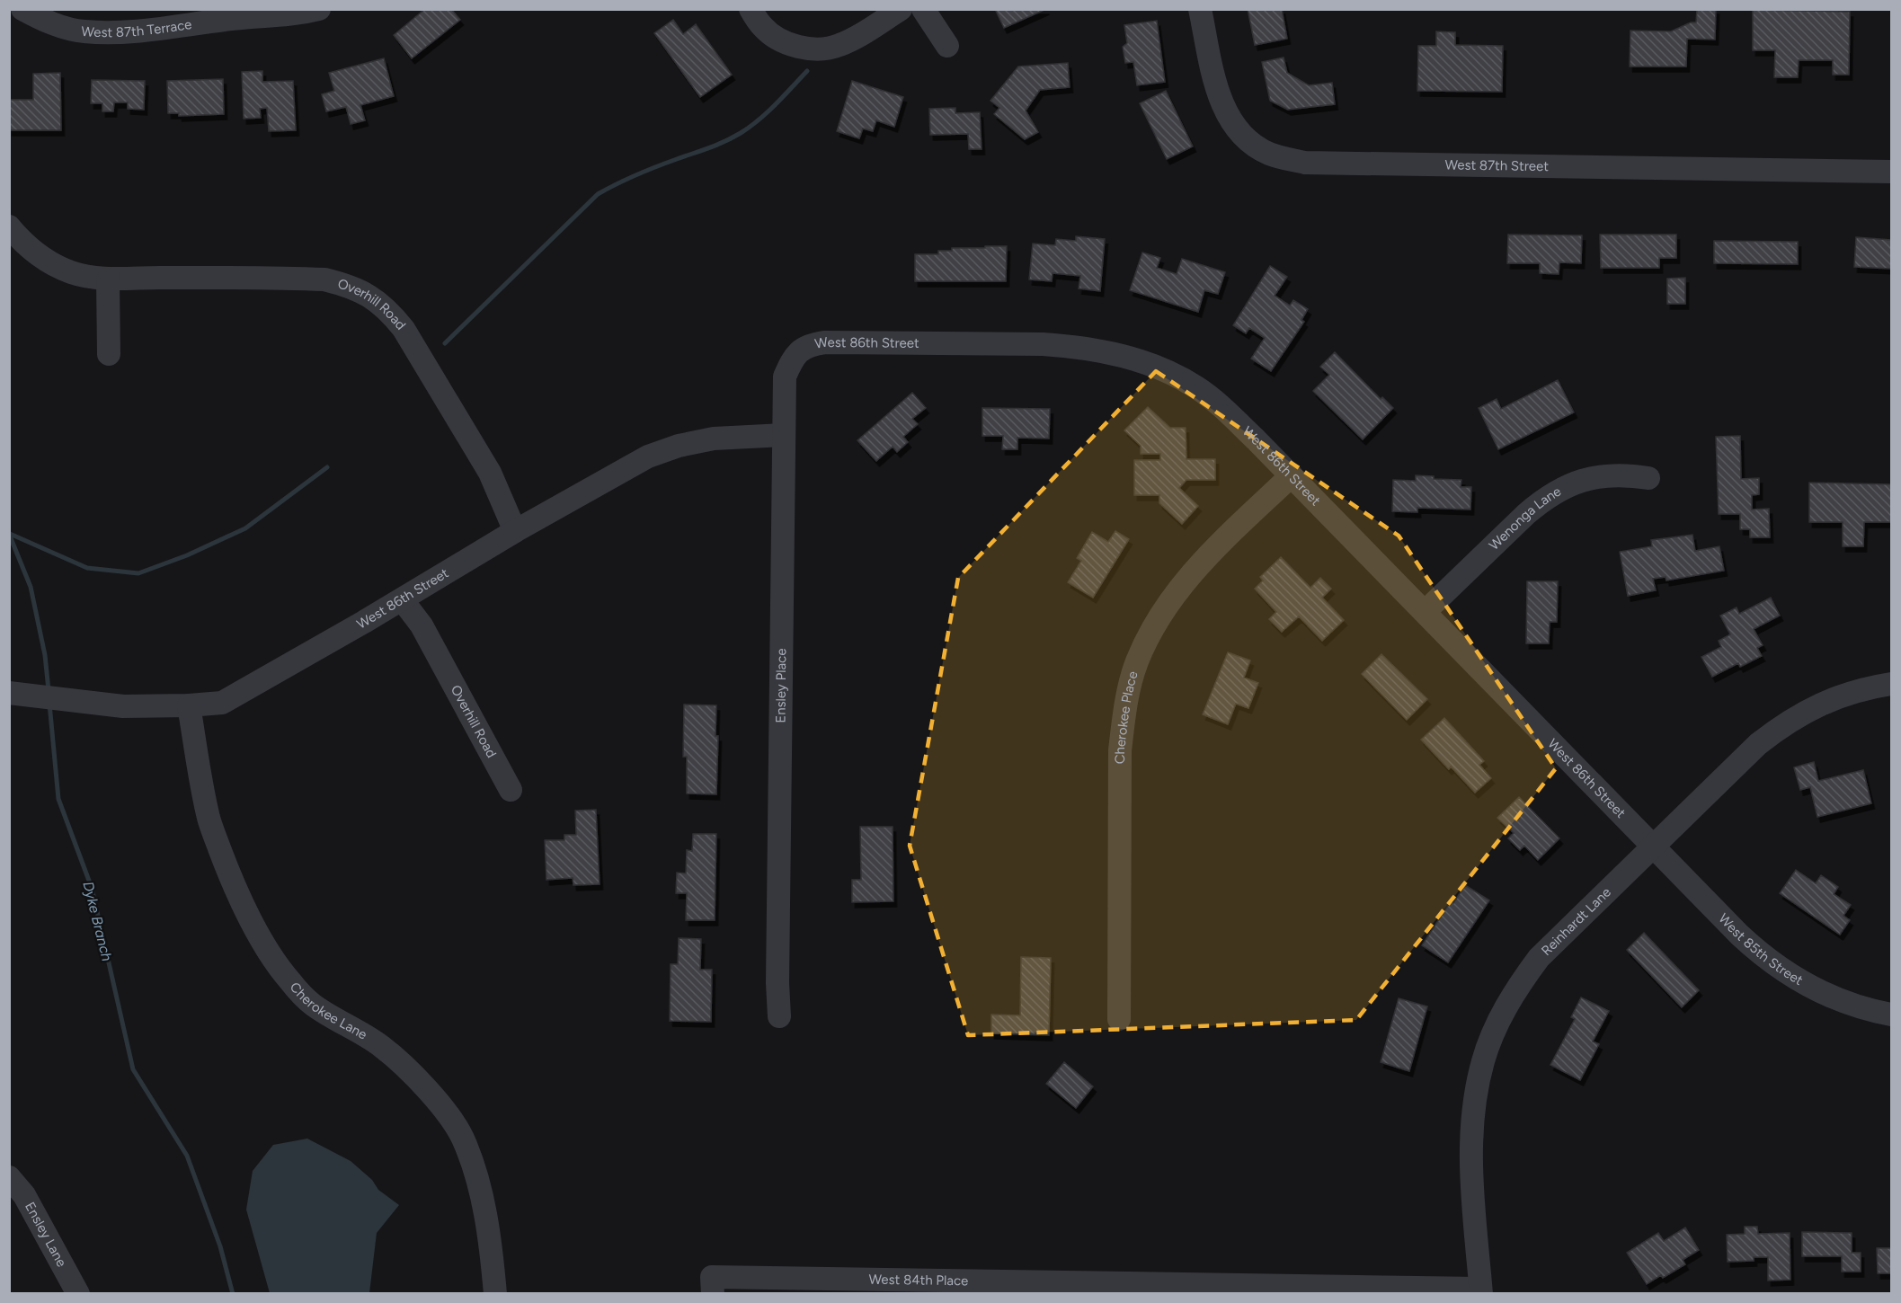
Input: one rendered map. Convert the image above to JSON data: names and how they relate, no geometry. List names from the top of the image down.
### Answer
{
  "streets": {
    "street": [
      "West 87th Terrace",
      "West 87th Street",
      "Overhill Road",
      "West 86th Street",
      "Wenonga Lane",
      "Ensley Place",
      "Cherokee Place",
      "Reinhardt Lane",
      "West 85th Street",
      "Cherokee Lane",
      "Ensley Lane",
      "West 84th Place"
    ]
  },
  "crossings": [
    ["Overhill Road", "West 86th Street"],
    ["West 86th Street", "Wenonga Lane"],
    ["West 86th Street", "Ensley Place"],
    ["West 86th Street", "Cherokee Place"],
    ["West 86th Street", "Reinhardt Lane"],
    ["West 86th Street", "West 85th Street"],
    ["West 86th Street", "Cherokee Lane"],
    ["Reinhardt Lane", "West 85th Street"],
    ["Reinhardt Lane", "West 84th Place"]
  ],
  "water": ["Dyke Branch"]
}
